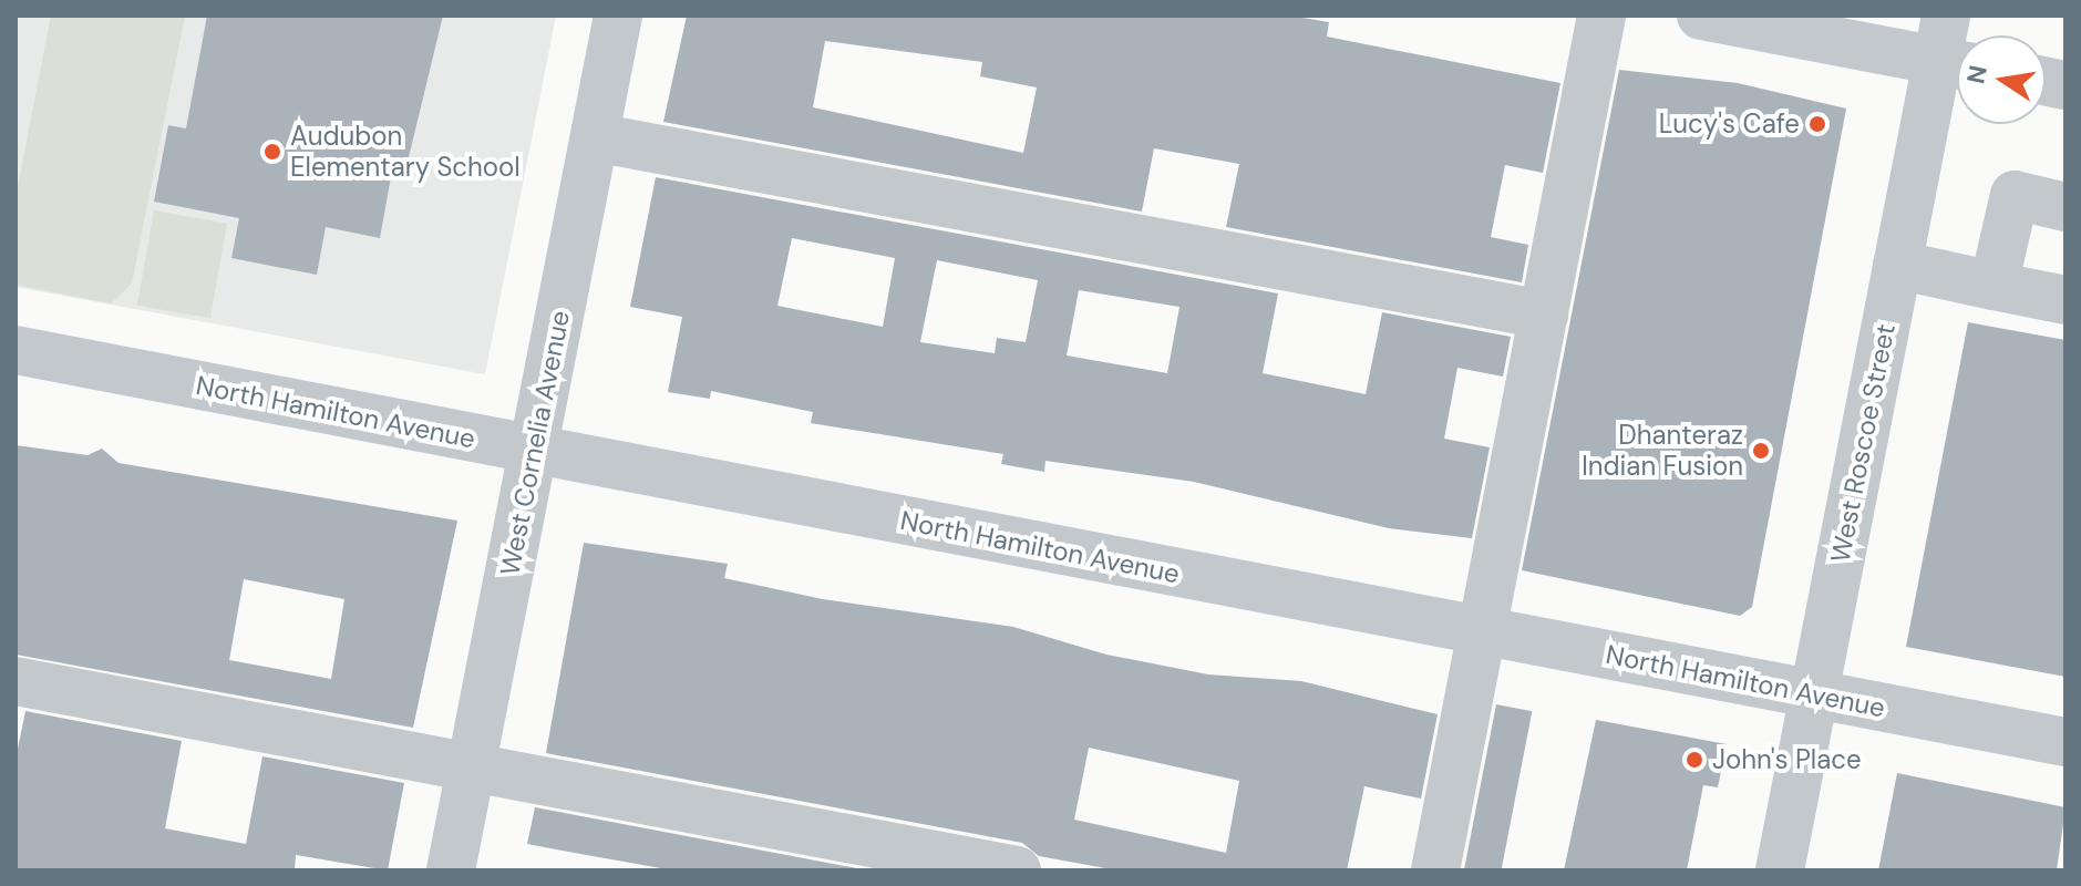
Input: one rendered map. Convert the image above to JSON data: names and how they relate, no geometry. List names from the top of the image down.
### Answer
{
  "streets": {
    "street": ["North Hamilton Avenue", "West Cornelia Avenue", "West Roscoe Street"]
  },
  "crossings": [
    ["North Hamilton Avenue", "West Cornelia Avenue"],
    ["North Hamilton Avenue", "West Roscoe Street"]
  ],
  "places": [
    "Lucy's Cafe",
    "Audubon Elementary School",
    "Dhanteraz Indian Fusion",
    "John's Place"
  ],
  "north": "left"
}
